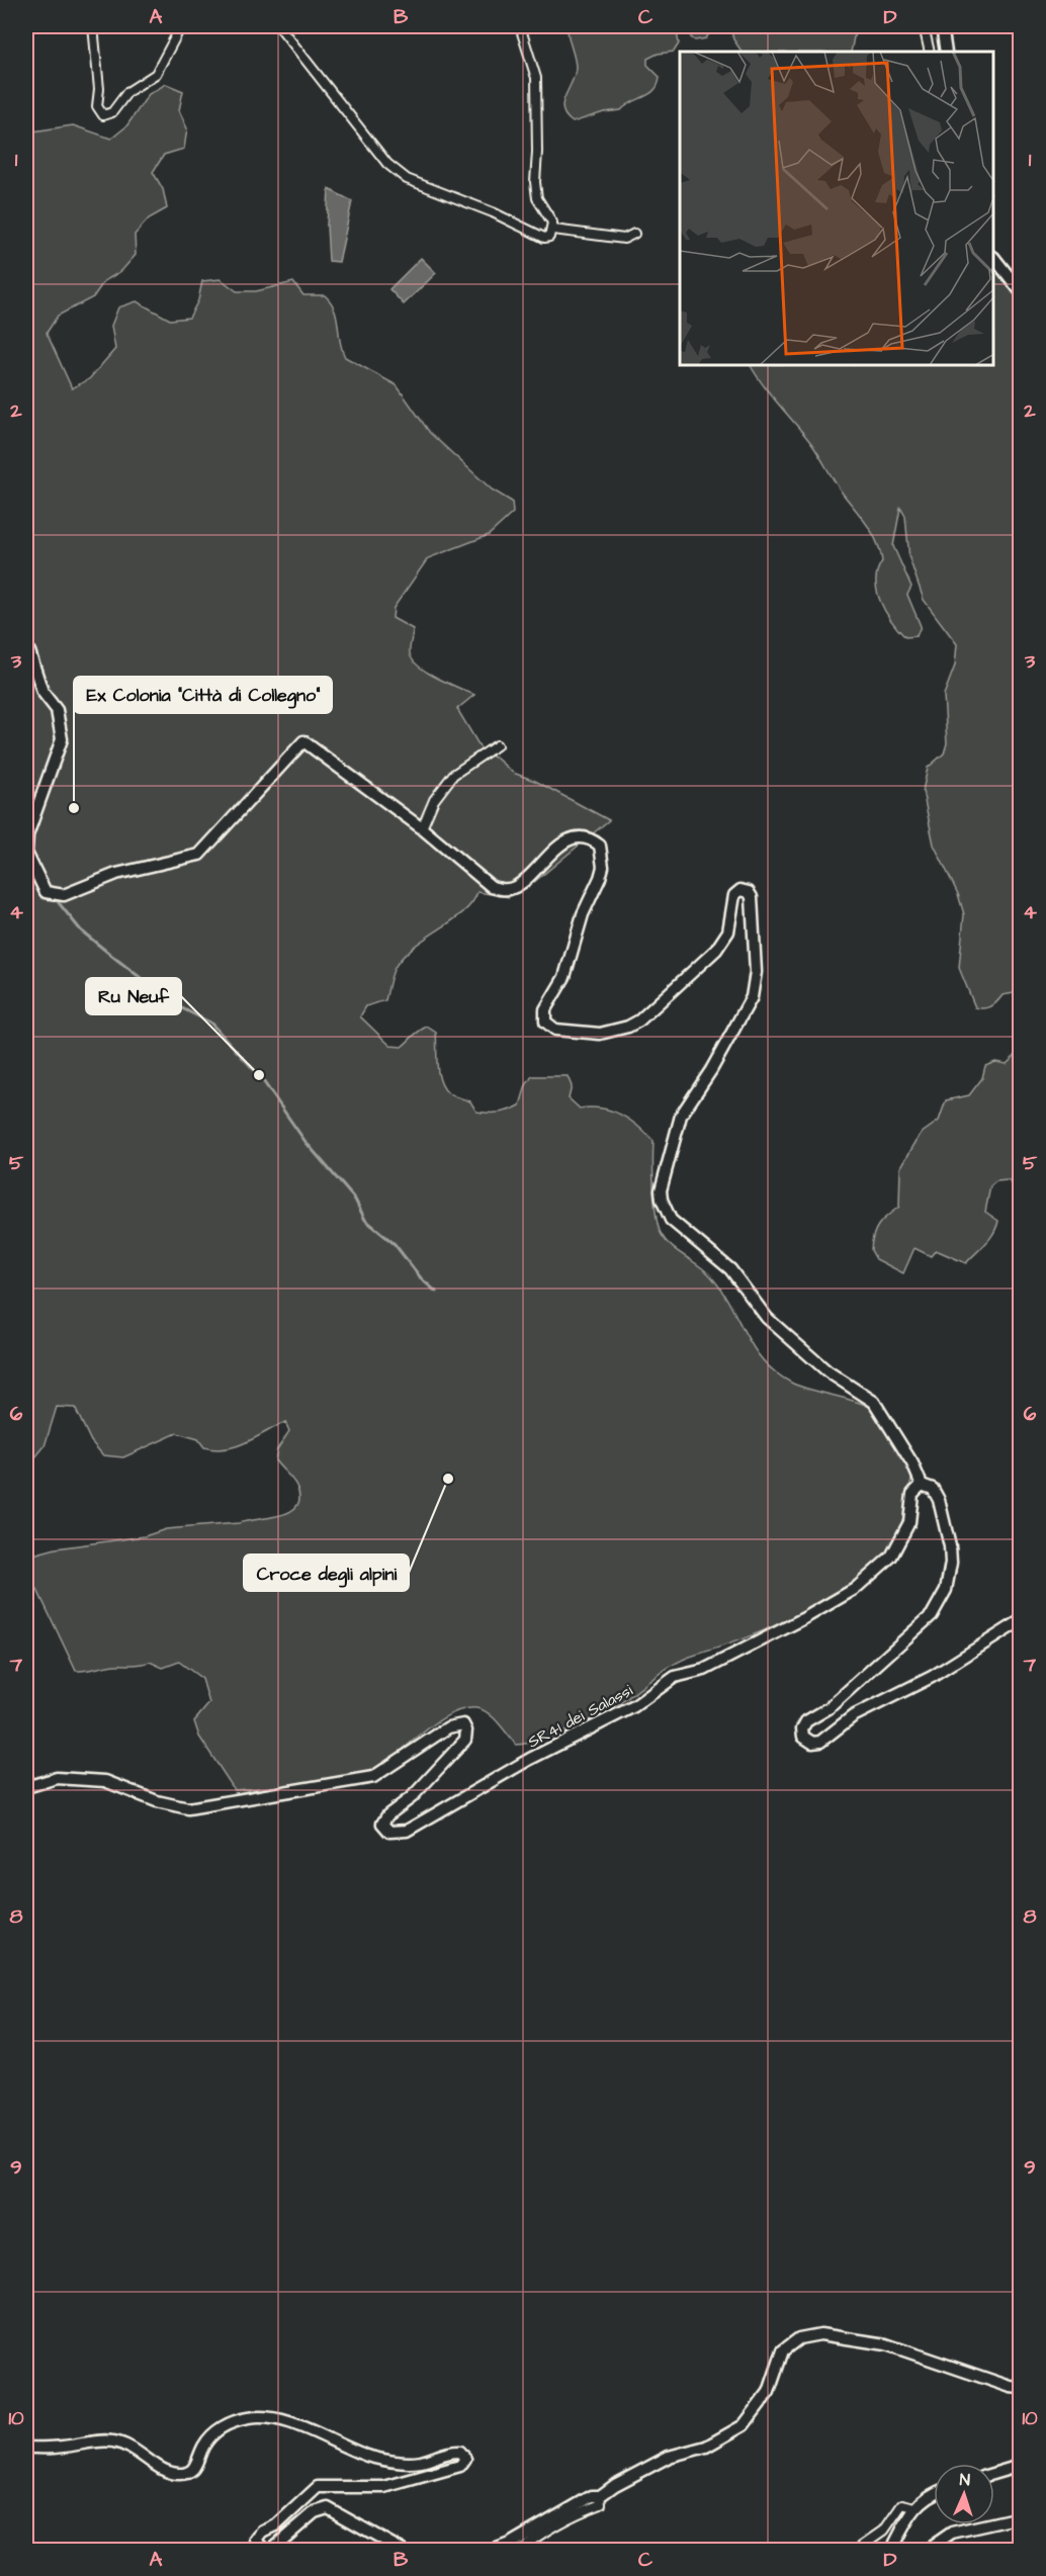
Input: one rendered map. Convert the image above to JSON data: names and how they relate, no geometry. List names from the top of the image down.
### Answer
{
  "streets": {
    "street": ["SR41 dei Salassi"]
  },
  "places": ["Ex Colonia \"Città di Collegno\"", "Ru Neuf", "Croce degli alpini"],
  "north": "top",
  "grid": {
    "columns": [
      "A",
      "B",
      "C",
      "D"
    ],
    "rows": [
      "1",
      "2",
      "3",
      "4",
      "5",
      "6",
      "7",
      "8",
      "9",
      "10"
    ]
  }
}
